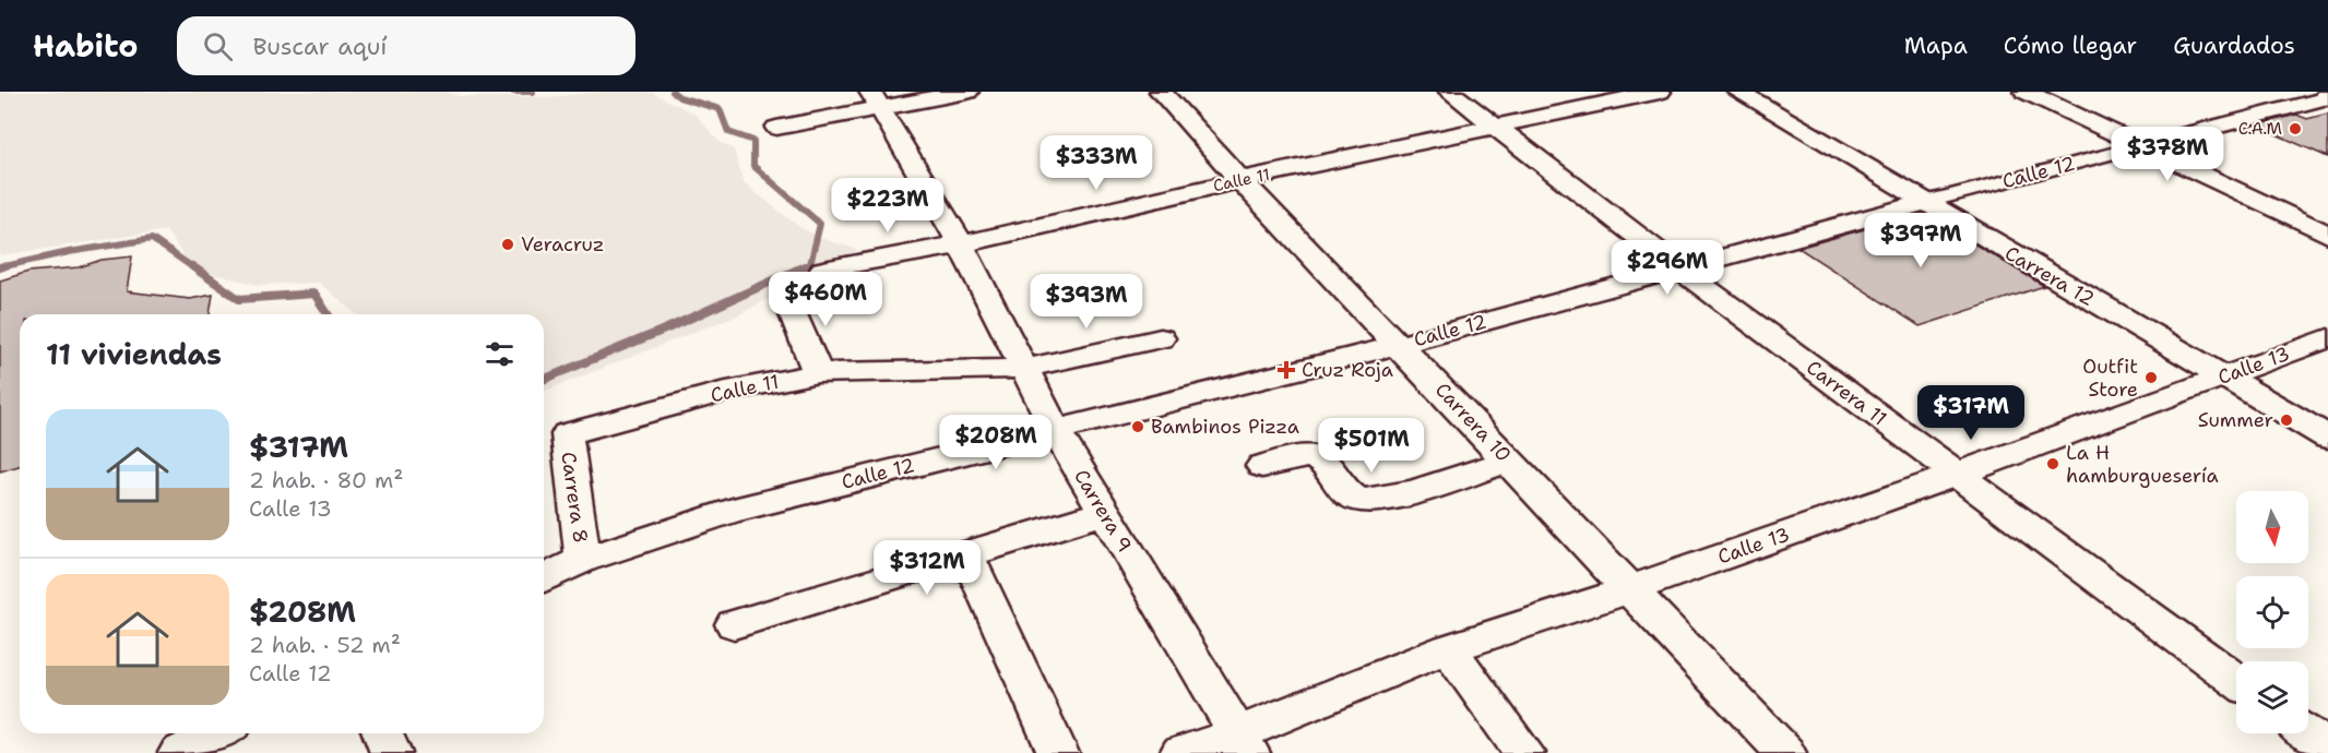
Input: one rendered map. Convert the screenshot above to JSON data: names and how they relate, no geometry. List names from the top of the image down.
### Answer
{
  "streets": {
    "street": [
      "Calle 12",
      "Calle 11",
      "Carrera 12",
      "Calle 13",
      "Carrera 11",
      "Carrera 10",
      "Carrera 8",
      "Carrera 9"
    ]
  },
  "crossings": [
    ["Calle 12", "Carrera 12"],
    ["Calle 12", "Carrera 11"],
    ["Calle 12", "Carrera 10"],
    ["Calle 12", "Carrera 8"],
    ["Calle 12", "Carrera 9"],
    ["Calle 11", "Carrera 11"],
    ["Calle 11", "Carrera 10"],
    ["Calle 11", "Carrera 8"],
    ["Calle 11", "Carrera 9"],
    ["Carrera 12", "Calle 13"],
    ["Calle 13", "Carrera 11"],
    ["Calle 13", "Carrera 10"],
    ["Calle 13", "Carrera 9"]
  ],
  "places": {
    "other": [
      "C.A.M",
      "Veracruz",
      "Outfit Store",
      "Summer",
      "Bambinos Pizza",
      "La H hamburguesería"
    ],
    "health": ["Cruz Roja"]
  },
  "north": "bottom",
  "page": {
    "header": "Habito",
    "search": "Buscar aquí",
    "nav": ["Mapa", "Cómo llegar", "Guardados"],
    "price": [
      "$378M",
      "$333M",
      "$223M",
      "$397M",
      "$296M",
      "$460M",
      "$393M",
      "$317M",
      "$208M",
      "$501M",
      "$312M"
    ],
    "heading": "11 viviendas",
    "list": [
      {
        "name": "$317M",
        "note": "2 hab. · 80 m² · Calle 13"
      },
      {
        "name": "$208M",
        "note": "2 hab. · 52 m² · Calle 12"
      }
    ]
  }
}
